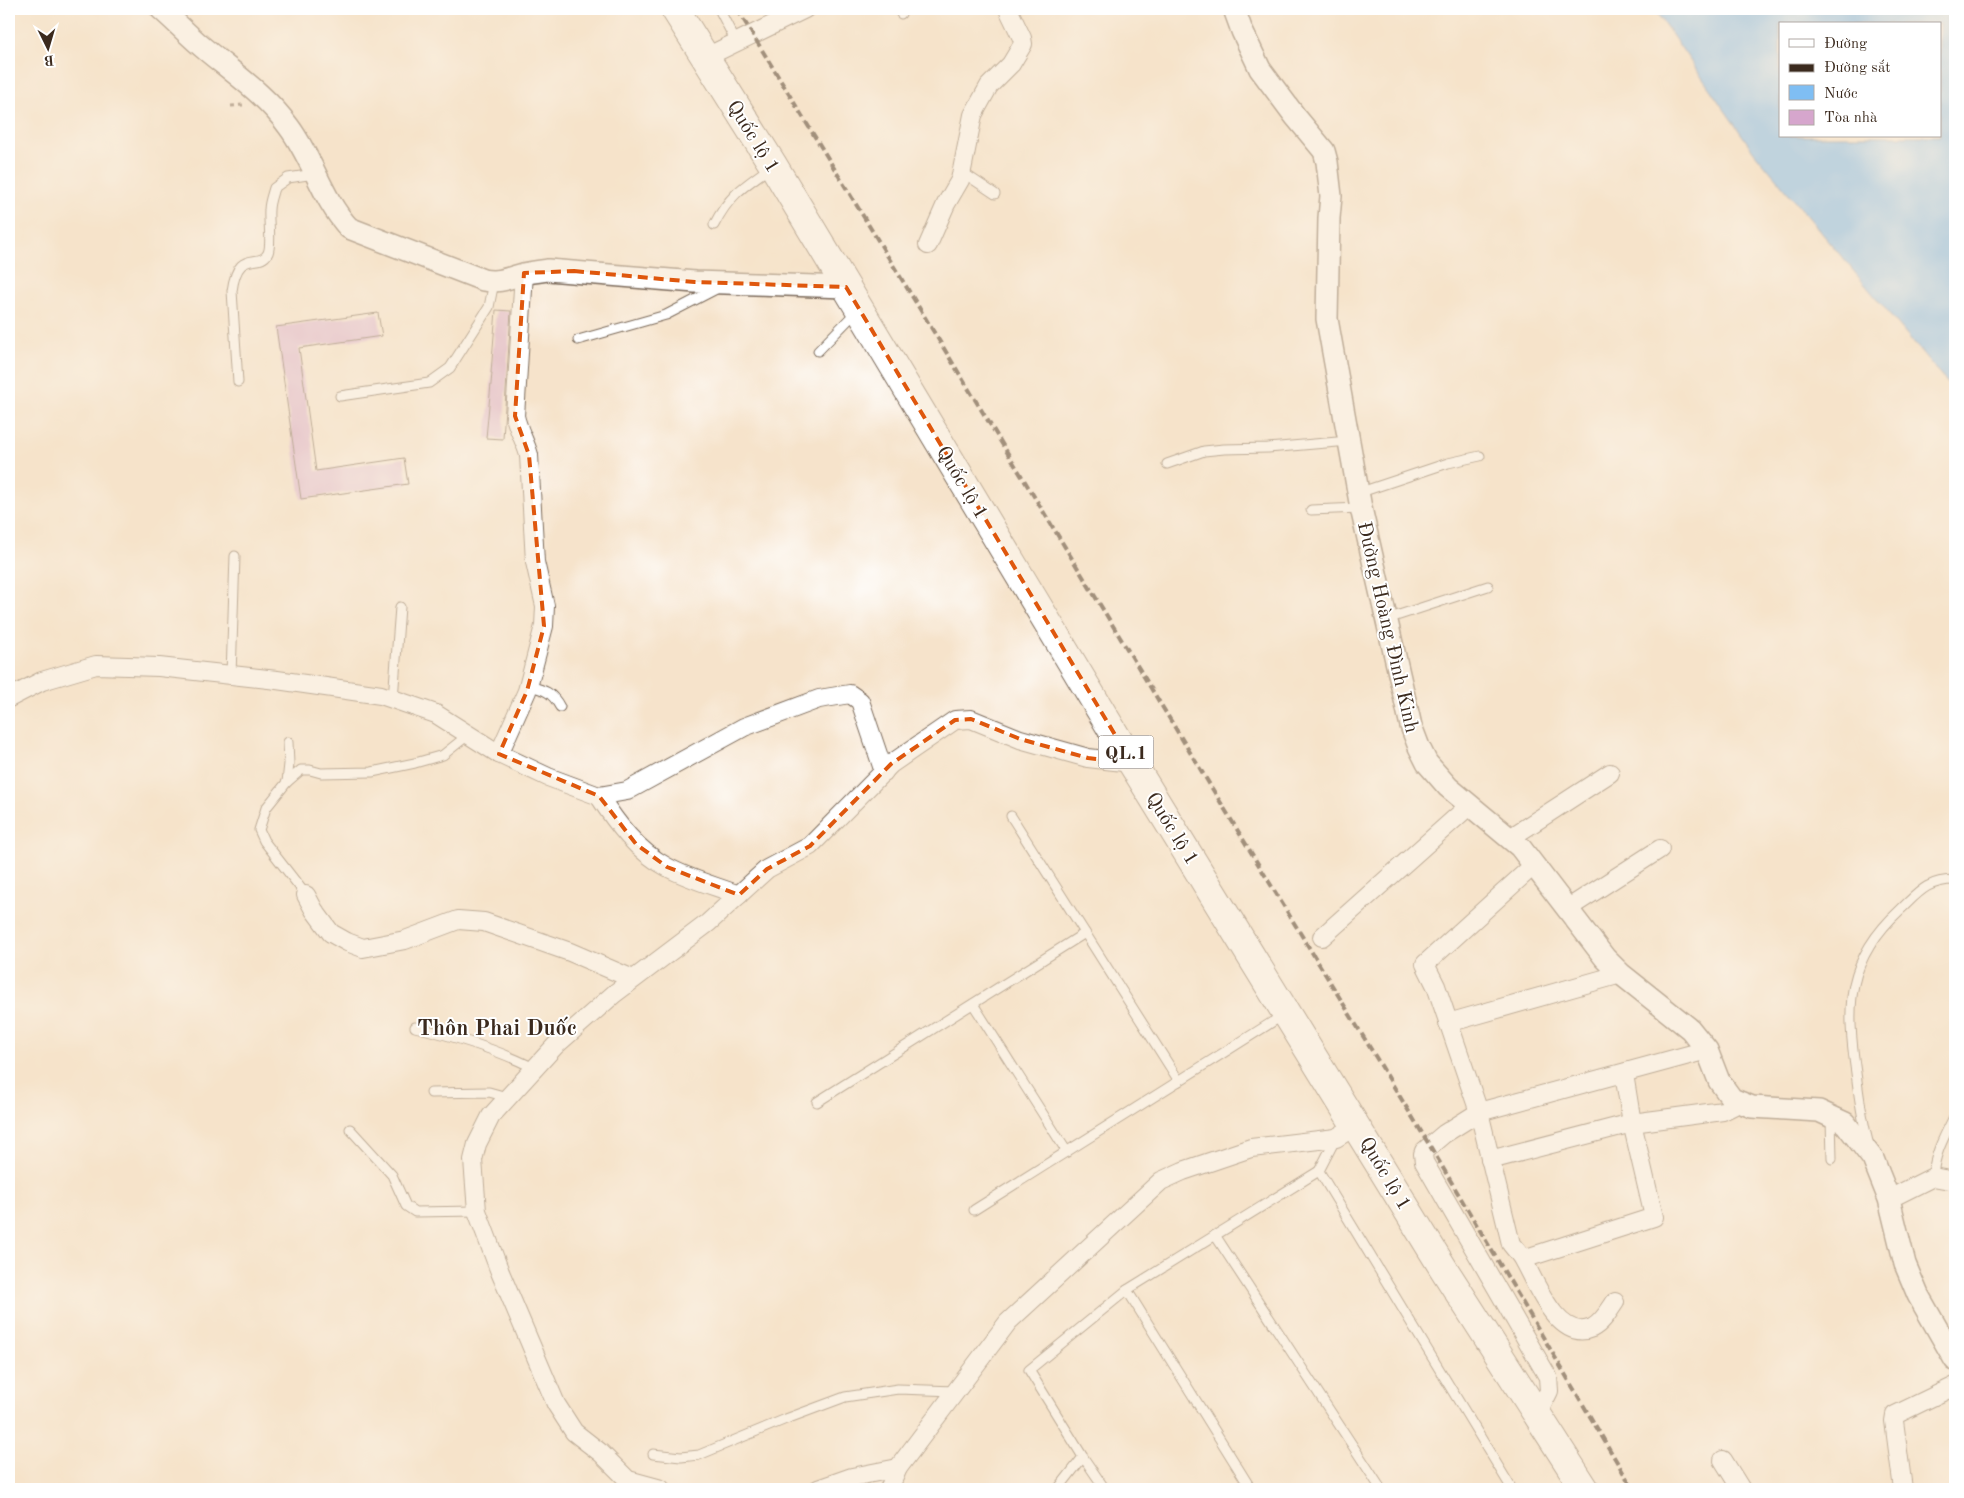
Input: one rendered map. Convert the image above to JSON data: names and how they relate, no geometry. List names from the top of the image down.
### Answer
{
  "streets": {
    "highway": ["Quốc lộ 1", "QL.1"],
    "street": ["Đường Hoàng Đình Kinh"]
  },
  "districts": ["Thôn Phai Duốc"],
  "legend": [
    "Đường",
    "Đường sắt",
    "Nước",
    "Tòa nhà"
  ],
  "north": "bottom"
}
